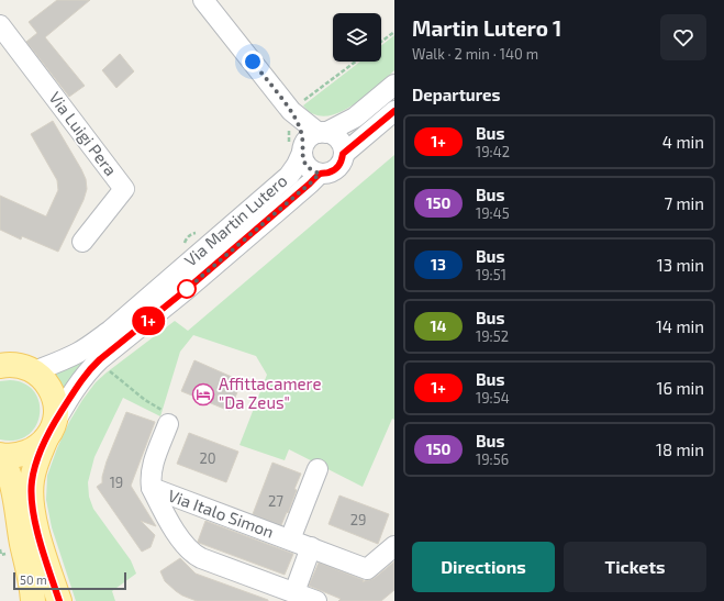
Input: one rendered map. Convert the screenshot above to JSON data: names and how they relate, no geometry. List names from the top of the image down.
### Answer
{
  "streets": {
    "street": ["Via Luigi Pera", "Via Martin Lutero", "Via Italo Simon"]
  },
  "places": {
    "hotel": ["Affittacamere \"Da Zeus\""]
  },
  "lines": ["bus line 1+"],
  "house_numbers": [
    "20",
    "19",
    "27",
    "29"
  ],
  "scale_bar": "50 m",
  "page": {
    "on_map": "1+",
    "heading": [
      ["Martin Lutero 1", "Walk · 2 min · 140 m"],
      "Departures"
    ],
    "list": [
      {
        "mark": "1+",
        "name": "Bus",
        "note": "19:42",
        "value": "4 min"
      },
      {
        "mark": "150",
        "name": "Bus",
        "note": "19:45",
        "value": "7 min"
      },
      {
        "mark": "13",
        "name": "Bus",
        "note": "19:51",
        "value": "13 min"
      },
      {
        "mark": "14",
        "name": "Bus",
        "note": "19:52",
        "value": "14 min"
      },
      {
        "mark": "1+",
        "name": "Bus",
        "note": "19:54",
        "value": "16 min"
      },
      {
        "mark": "150",
        "name": "Bus",
        "note": "19:56",
        "value": "18 min"
      }
    ],
    "buttons": ["Directions", "Tickets"],
    "scale": "50 m"
  }
}
